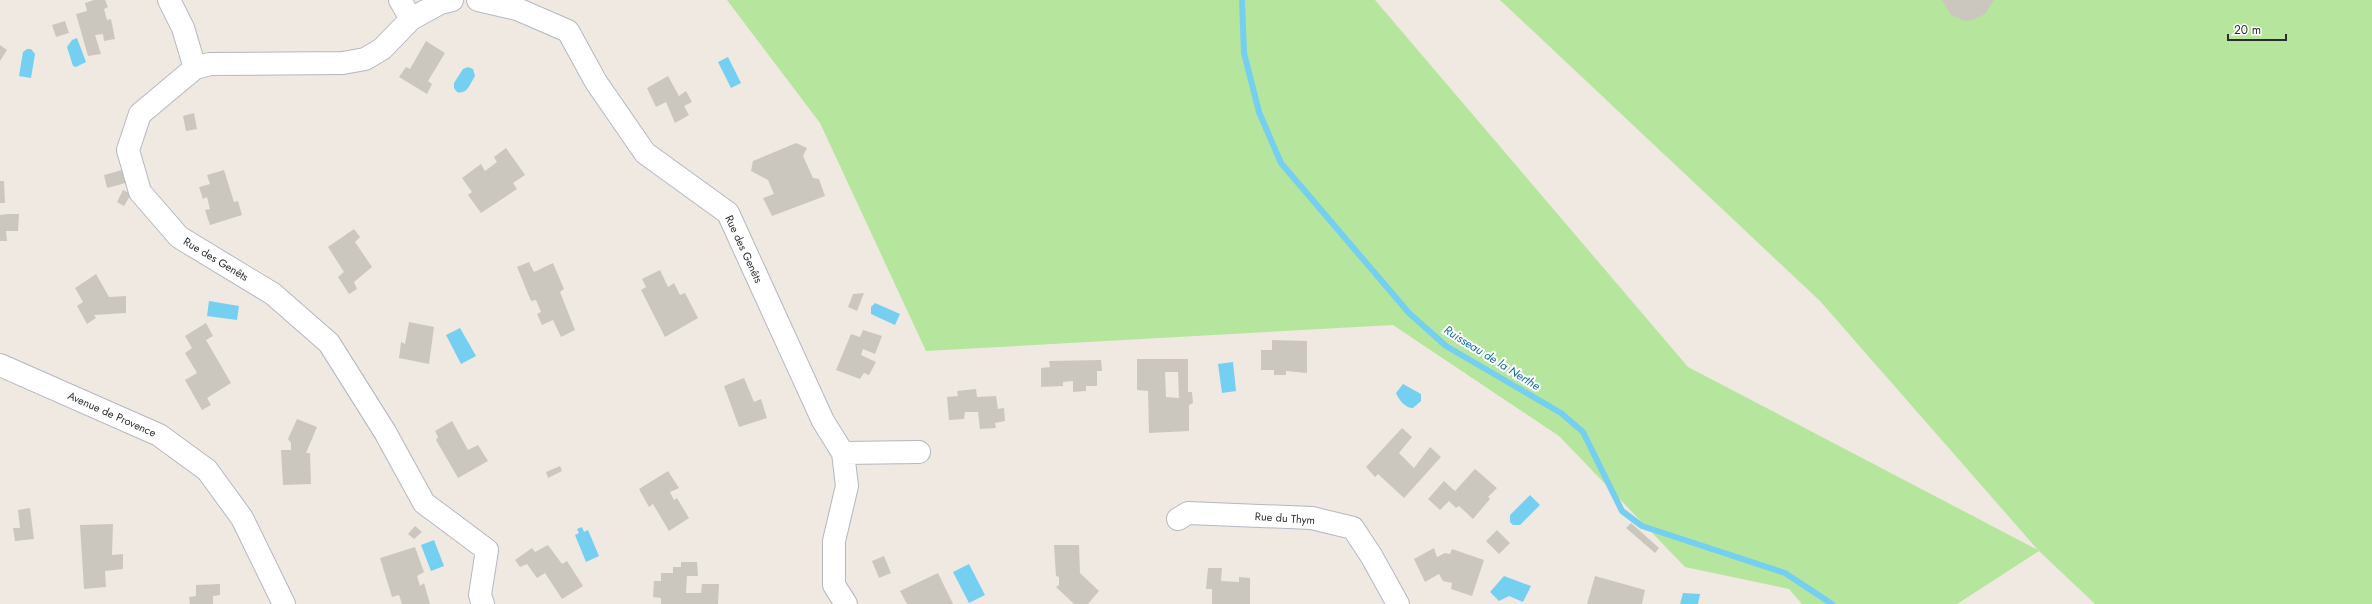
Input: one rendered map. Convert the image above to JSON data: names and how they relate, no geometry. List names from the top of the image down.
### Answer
{
  "streets": {
    "street": ["Rue des Genêts", "Avenue de Provence", "Rue du Thym"]
  },
  "water": ["Ruisseau de la Nerthe"],
  "scale_bar": "20 m"
}
